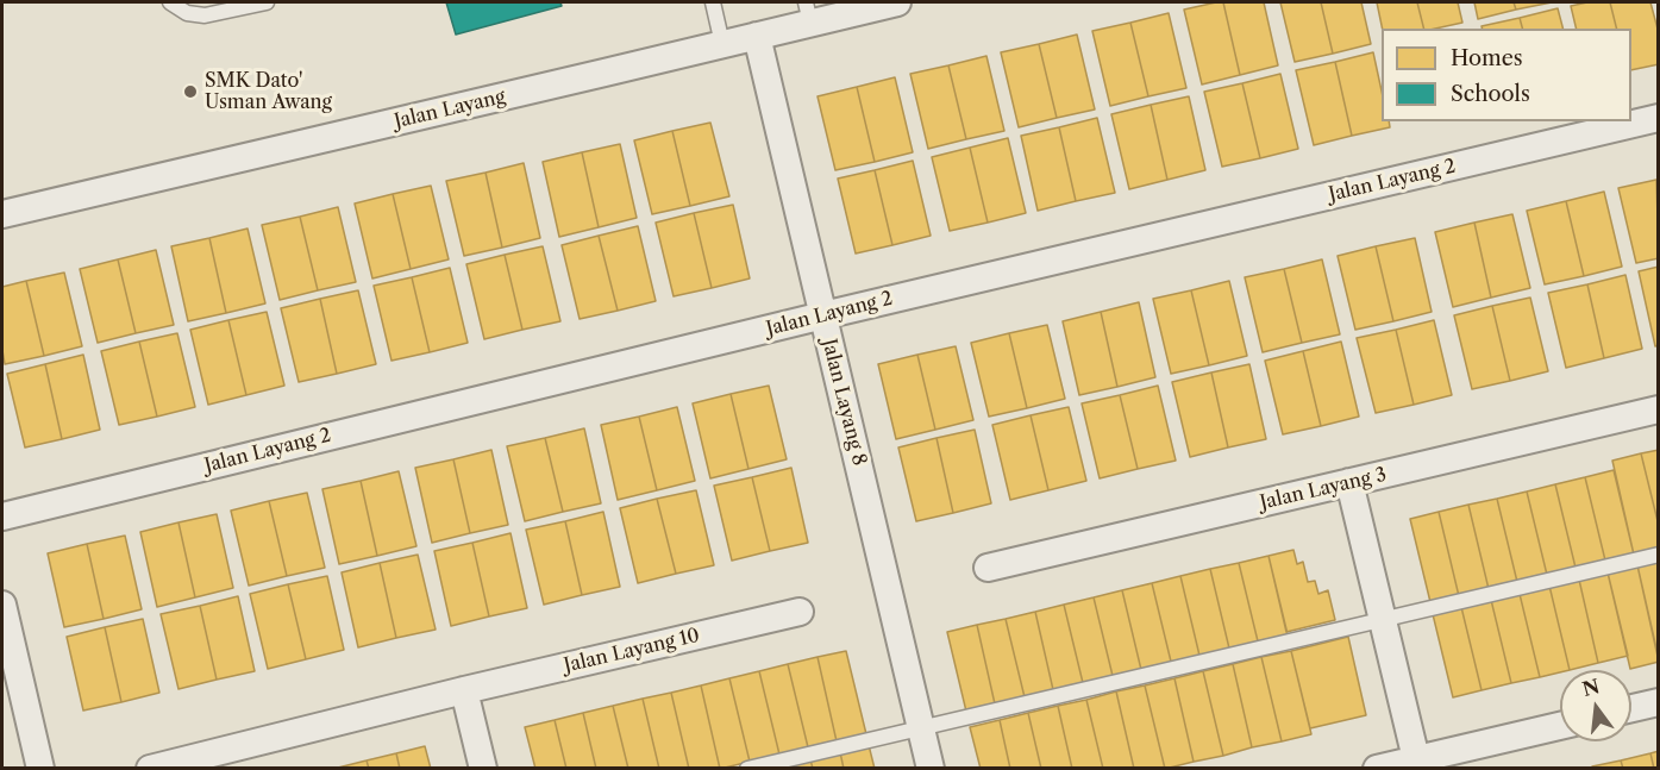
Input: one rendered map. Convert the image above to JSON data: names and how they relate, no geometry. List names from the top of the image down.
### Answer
{
  "streets": {
    "street": [
      "Jalan Layang",
      "Jalan Layang 2",
      "Jalan Layang 8",
      "Jalan Layang 3",
      "Jalan Layang 10"
    ]
  },
  "crossings": [
    ["Jalan Layang", "Jalan Layang 8"],
    ["Jalan Layang 2", "Jalan Layang 8"]
  ],
  "places": ["SMK Dato' Usman Awang"],
  "legend": ["Homes", "Schools"],
  "north": "top"
}
